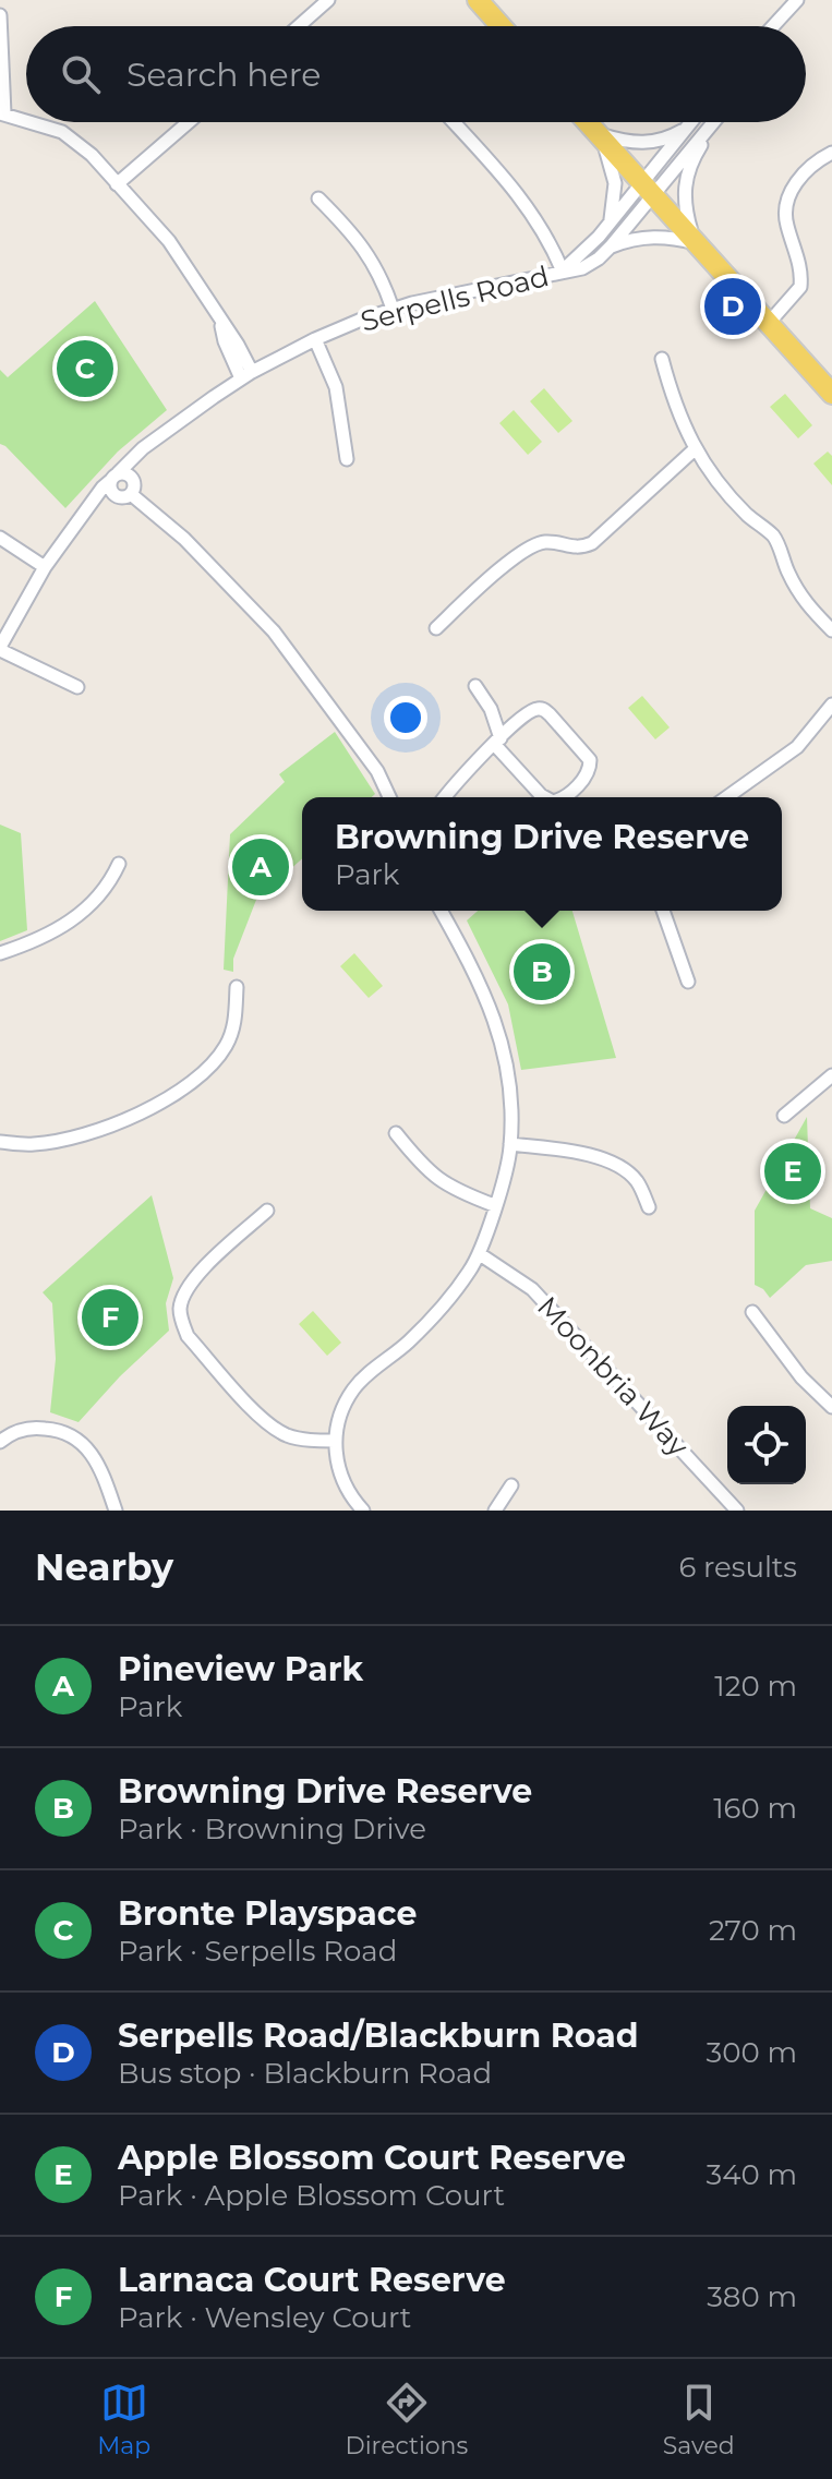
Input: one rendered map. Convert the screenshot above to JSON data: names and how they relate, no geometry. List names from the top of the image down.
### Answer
{
  "streets": {
    "street": ["Serpells Road", "Moonbria Way"]
  },
  "page": {
    "search": "Search here",
    "pins": [
      "D",
      "C",
      "A",
      "B",
      "E",
      "F"
    ],
    "popup": ["Browning Drive Reserve", "Park"],
    "heading": ["Nearby", "6 results"],
    "list": [
      {
        "mark": "A",
        "name": "Pineview Park",
        "note": "Park",
        "value": "120 m"
      },
      {
        "mark": "B",
        "name": "Browning Drive Reserve",
        "note": "Park · Browning Drive",
        "value": "160 m"
      },
      {
        "mark": "C",
        "name": "Bronte Playspace",
        "note": "Park · Serpells Road",
        "value": "270 m"
      },
      {
        "mark": "D",
        "name": "Serpells Road/Blackburn Road",
        "note": "Bus stop · Blackburn Road",
        "value": "300 m"
      },
      {
        "mark": "E",
        "name": "Apple Blossom Court Reserve",
        "note": "Park · Apple Blossom Court",
        "value": "340 m"
      },
      {
        "mark": "F",
        "name": "Larnaca Court Reserve",
        "note": "Park · Wensley Court",
        "value": "380 m"
      }
    ],
    "nav": ["Map", "Directions", "Saved"]
  }
}
